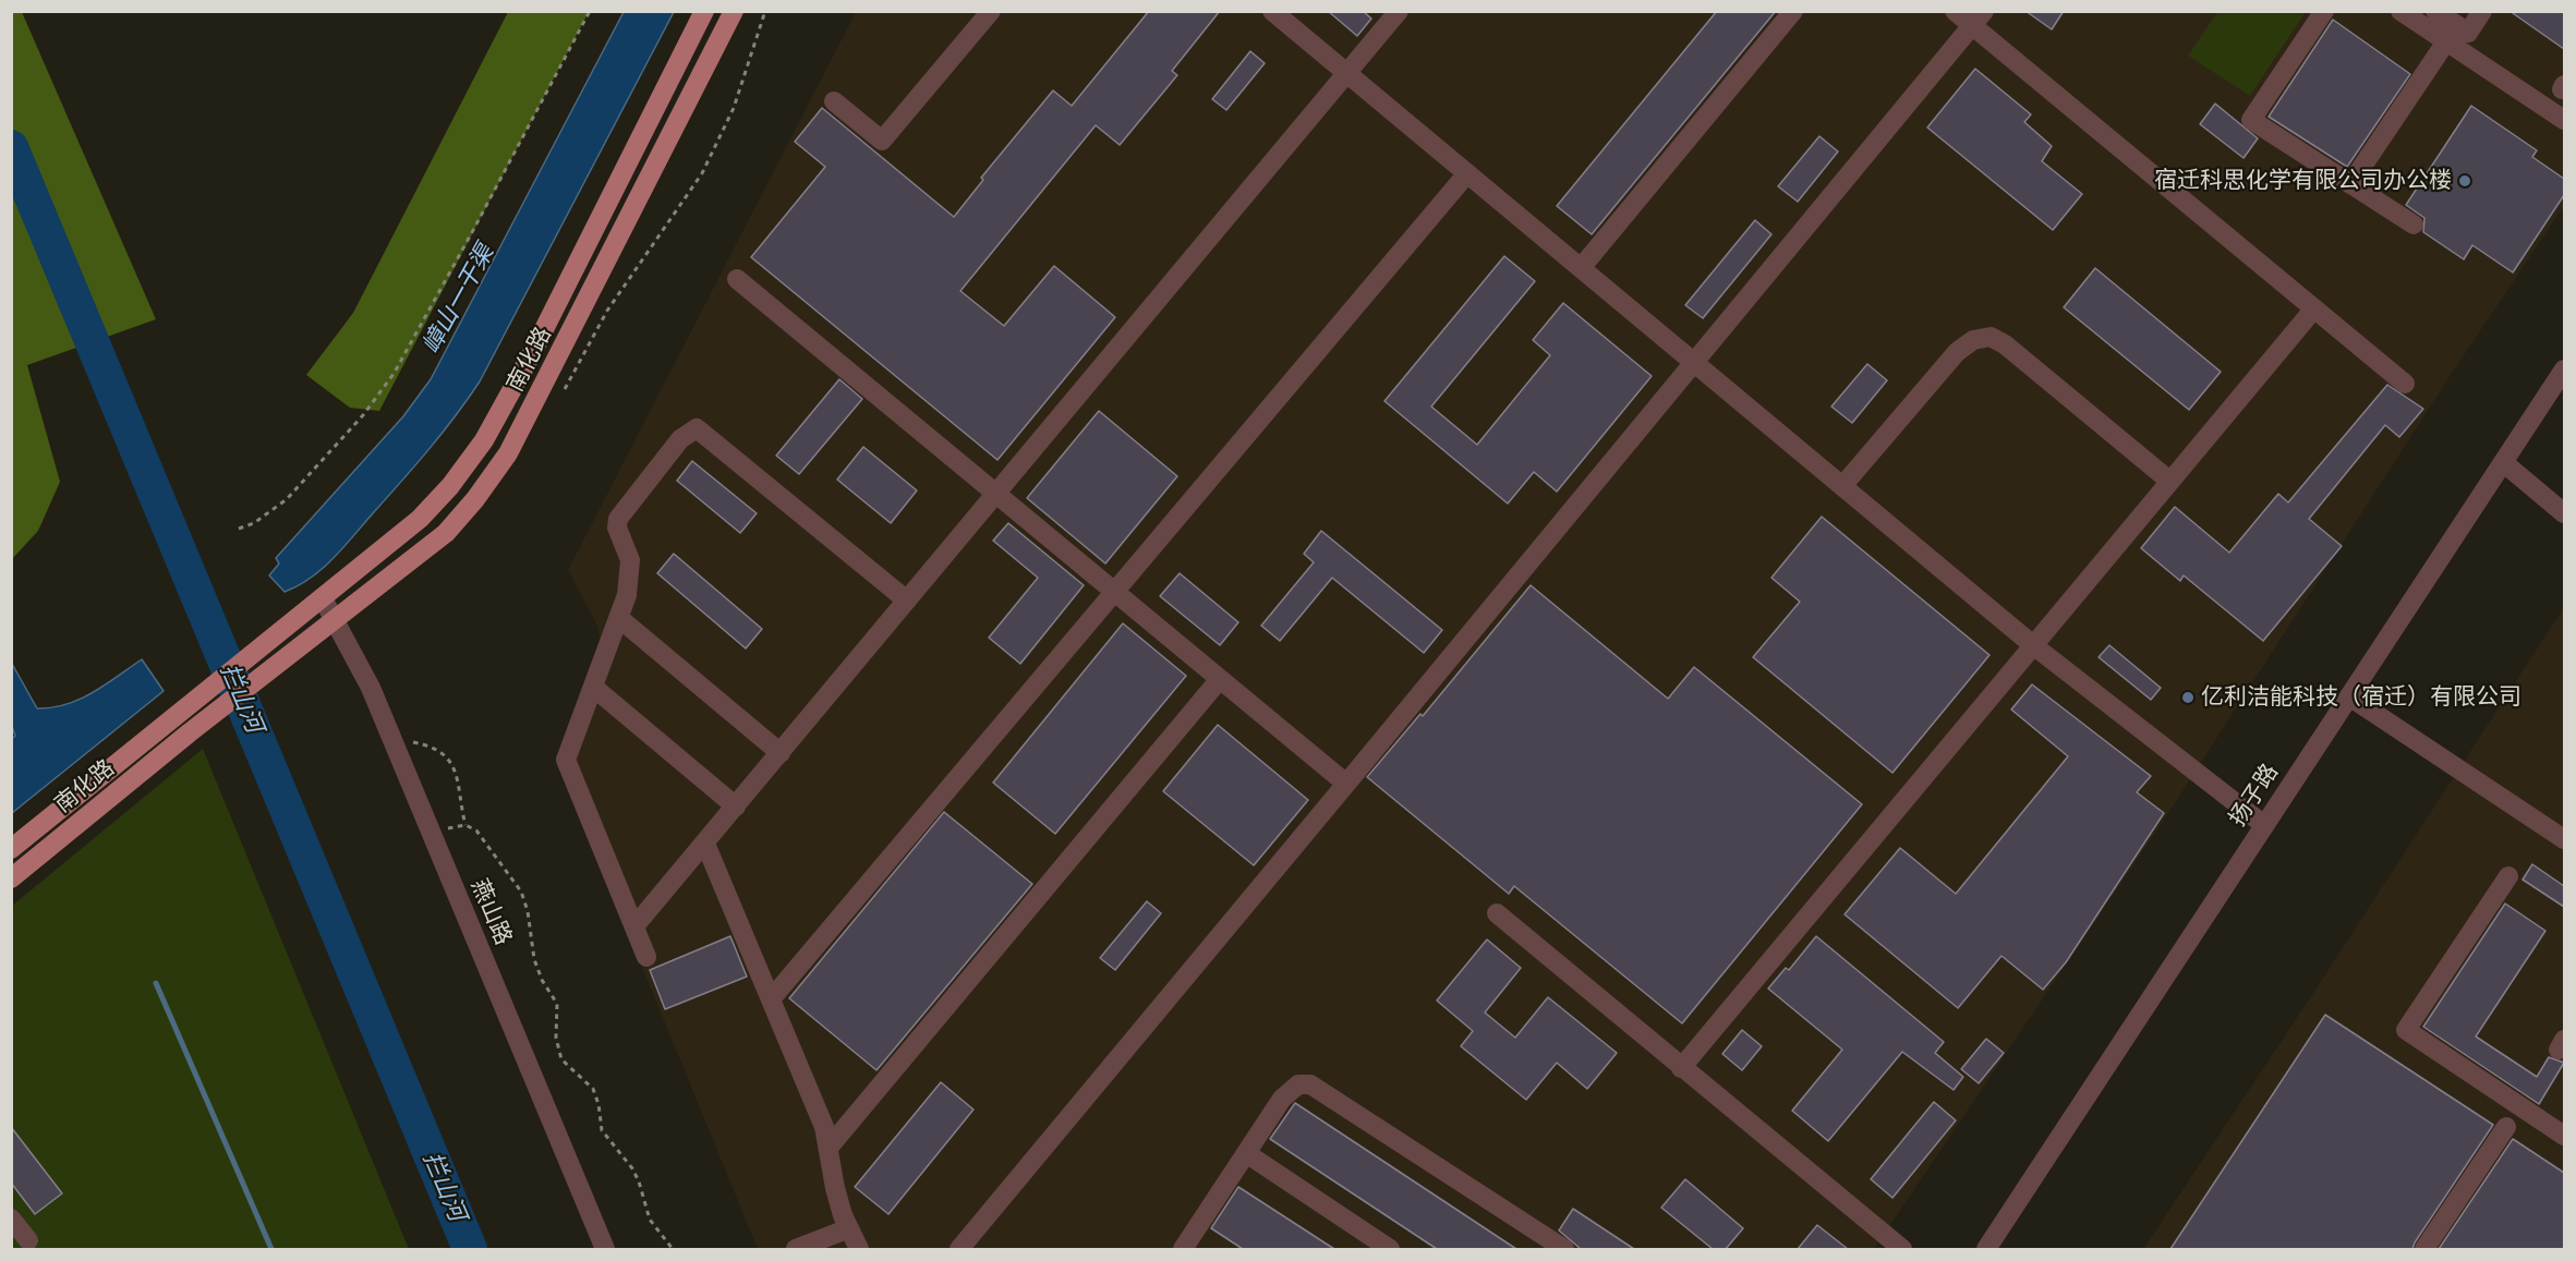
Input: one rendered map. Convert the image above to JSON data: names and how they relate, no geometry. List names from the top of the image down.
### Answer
{
  "streets": {
    "main road": ["南化路"],
    "street": ["扬子路", "燕山路"]
  },
  "crossings": [
    ["南化路", "燕山路"]
  ],
  "water": ["嶂山一干渠", "拦山河"],
  "places": ["宿迁科思化学有限公司办公楼", "亿利洁能科技（宿迁）有限公司"]
}
